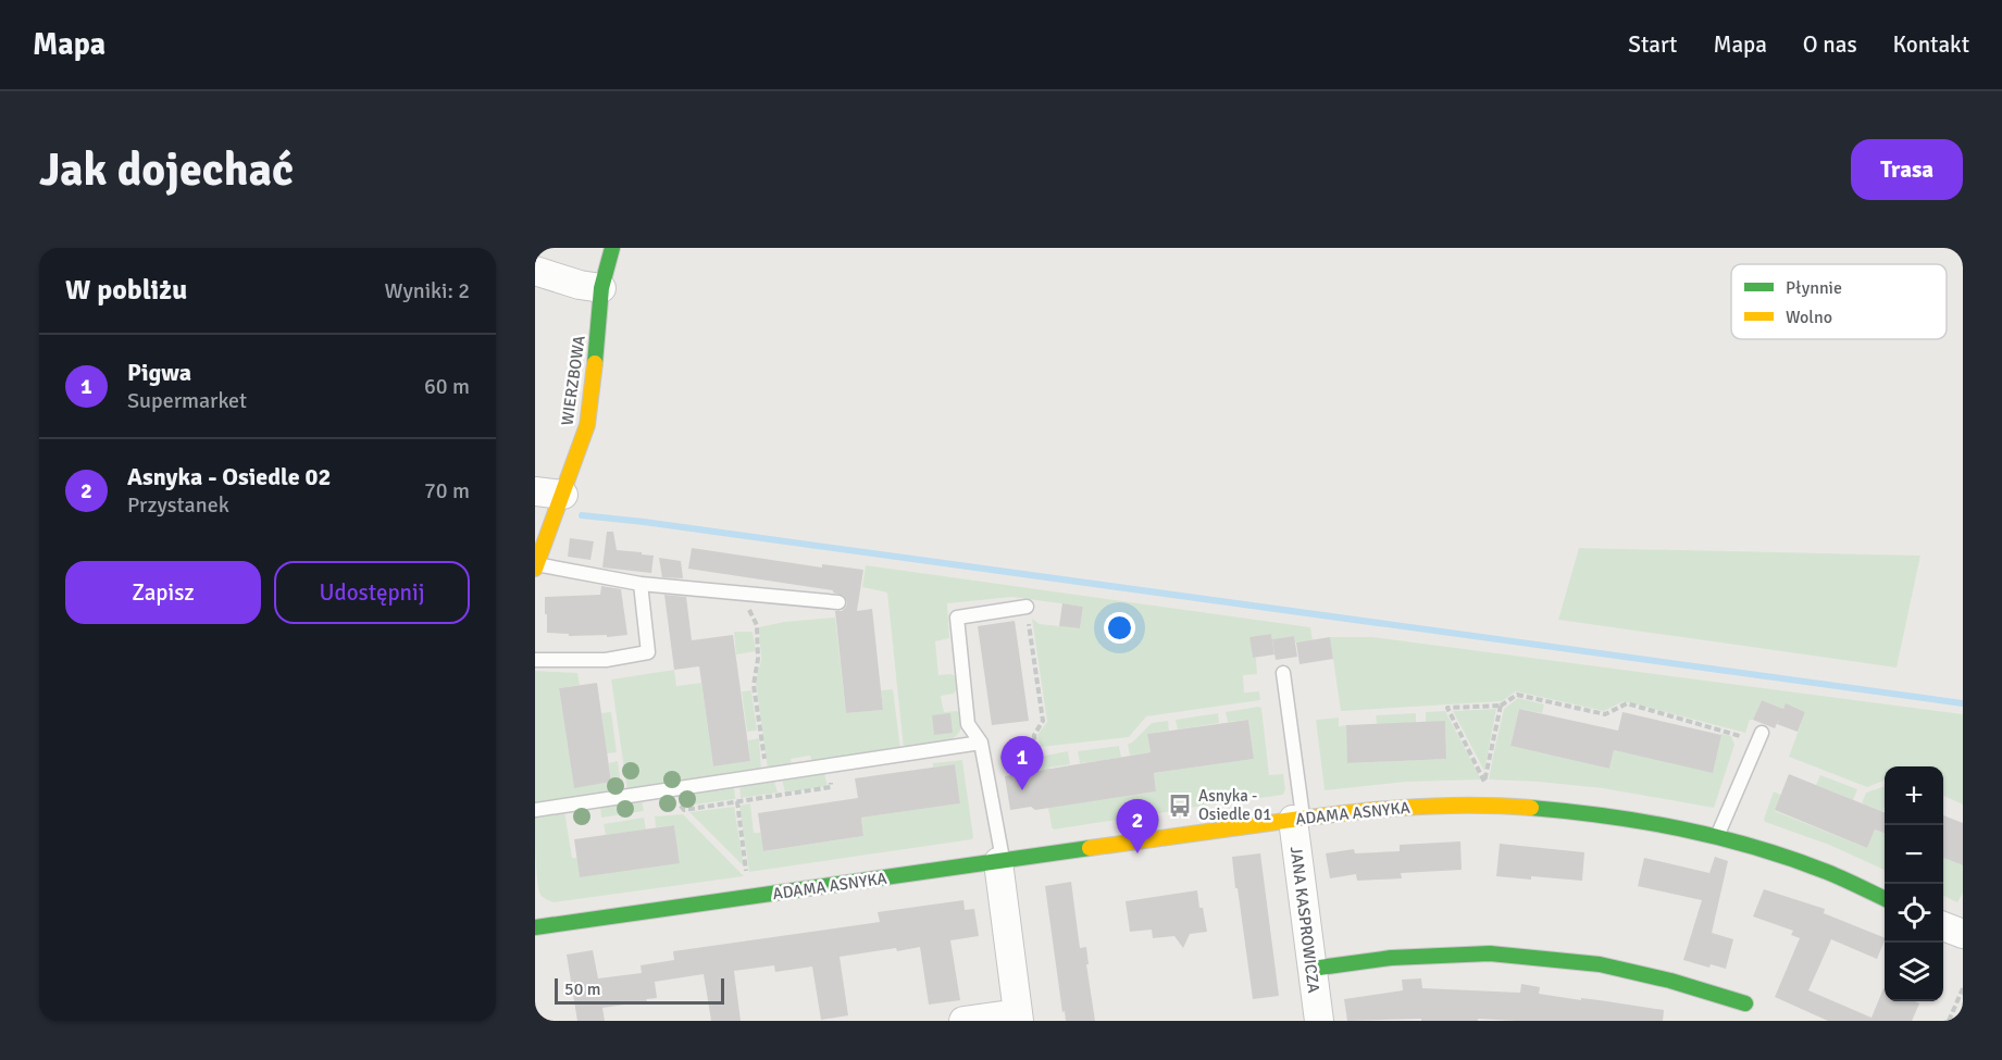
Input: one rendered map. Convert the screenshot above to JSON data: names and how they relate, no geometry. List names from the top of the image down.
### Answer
{
  "streets": {
    "street": ["WIERZBOWA", "ADAMA ASNYKA", "JANA KASPROWICZA"]
  },
  "crossings": [
    ["ADAMA ASNYKA", "JANA KASPROWICZA"]
  ],
  "places": {
    "bus stop": ["Asnyka - Osiedle 01"]
  },
  "legend": ["Płynnie", "Wolno"],
  "scale_bar": "50 m",
  "page": {
    "header": "Mapa",
    "nav": [
      "Start",
      "Mapa",
      "O nas",
      "Kontakt"
    ],
    "buttons": [
      "Trasa",
      ["Zapisz", "Udostępnij"]
    ],
    "title": "Jak dojechać",
    "heading": ["W pobliżu", "Wyniki: 2"],
    "list": [
      {
        "mark": "1",
        "name": "Pigwa",
        "note": "Supermarket",
        "value": "60 m"
      },
      {
        "mark": "2",
        "name": "Asnyka - Osiedle 02",
        "note": "Przystanek",
        "value": "70 m"
      }
    ],
    "pins": ["1", "2"],
    "map_buttons": ["+", "−"],
    "scale": "50 m"
  }
}
